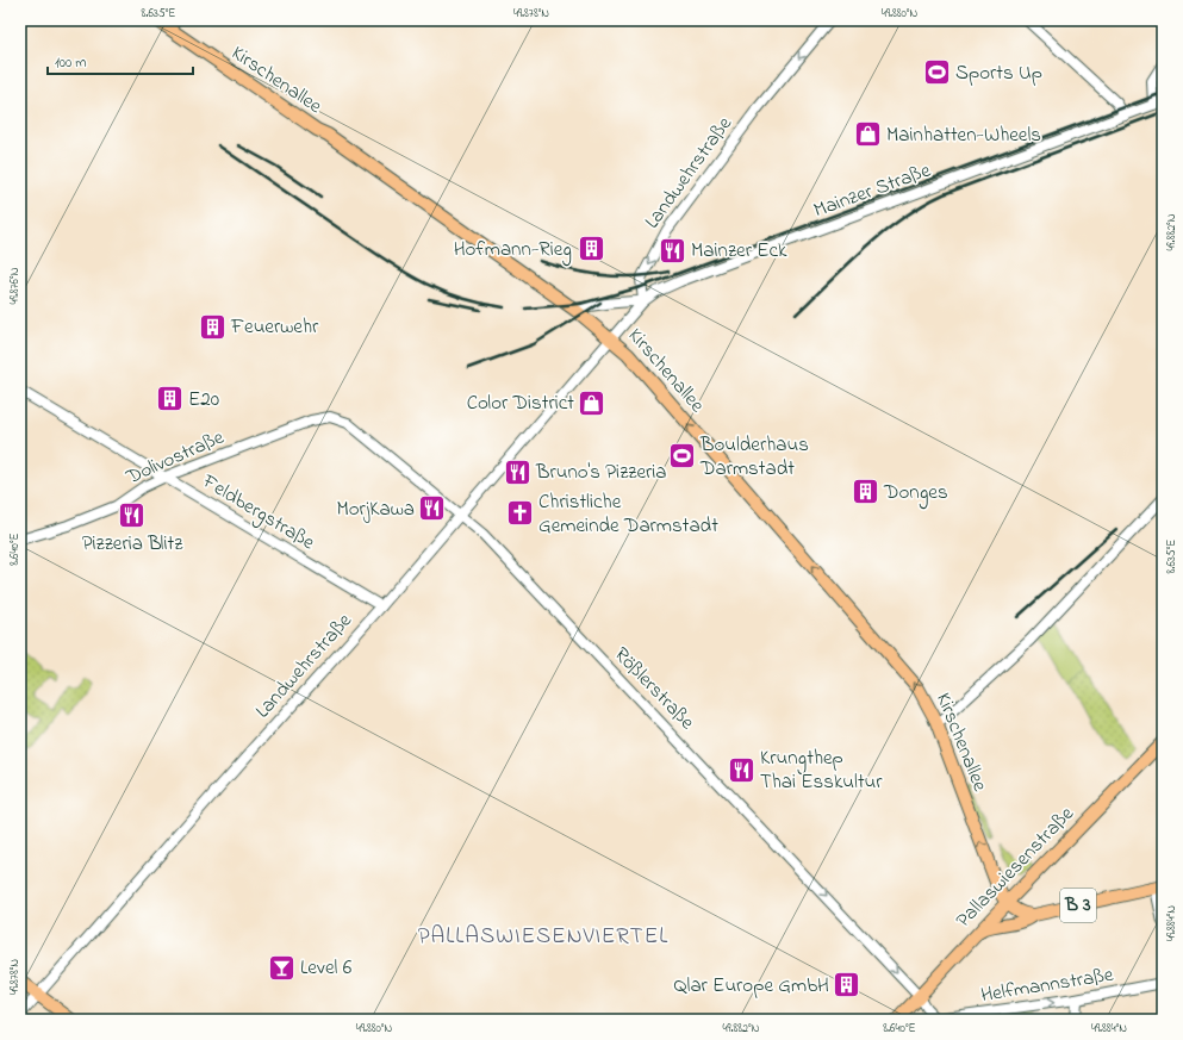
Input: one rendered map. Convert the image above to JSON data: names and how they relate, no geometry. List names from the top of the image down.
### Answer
{
  "streets": {
    "main road": ["Kirschenallee", "Pallaswiesenstraße", "B 3"],
    "street": [
      "Landwehrstraße",
      "Mainzer Straße",
      "Dolivostraße",
      "Feldbergstraße",
      "Rößlerstraße",
      "Helfmannstraße"
    ]
  },
  "crossings": [
    ["Kirschenallee", "Landwehrstraße"],
    ["Kirschenallee", "Mainzer Straße"],
    ["Kirschenallee", "Pallaswiesenstraße"],
    ["Kirschenallee", "B 3"],
    ["Landwehrstraße", "Mainzer Straße"],
    ["Landwehrstraße", "Feldbergstraße"],
    ["Landwehrstraße", "Rößlerstraße"],
    ["Dolivostraße", "Feldbergstraße"],
    ["Dolivostraße", "Rößlerstraße"],
    ["Rößlerstraße", "Pallaswiesenstraße"],
    ["Rößlerstraße", "Helfmannstraße"],
    ["Pallaswiesenstraße", "B 3"],
    ["Pallaswiesenstraße", "Helfmannstraße"]
  ],
  "one_way": ["Kirschenallee", "Rößlerstraße", "Helfmannstraße"],
  "districts": ["PALLASWIESENVIERTEL"],
  "places": {
    "sports": ["Sports Up", "Boulderhaus Darmstadt"],
    "shop": ["Mainhatten-Wheels", "Color District"],
    "building": [
      "Hofmann-Rieg",
      "Feuerwehr",
      "E20",
      "Donges",
      "Qlar Europe GmbH"
    ],
    "restaurant": [
      "Mainzer Eck",
      "Bruno's Pizzeria",
      "MorjKawa",
      "Pizzeria Blitz",
      "Krungthep Thai Esskultur"
    ],
    "church": ["Christliche Gemeinde Darmstadt"],
    "bar": ["Level 6"]
  },
  "scale_bar": "100 m",
  "coordinates": [
    "8.635°E",
    "49.878°N",
    "49.880°N",
    "49.882°N",
    "49.876°N",
    "8.640°E",
    "49.884°N"
  ]
}
